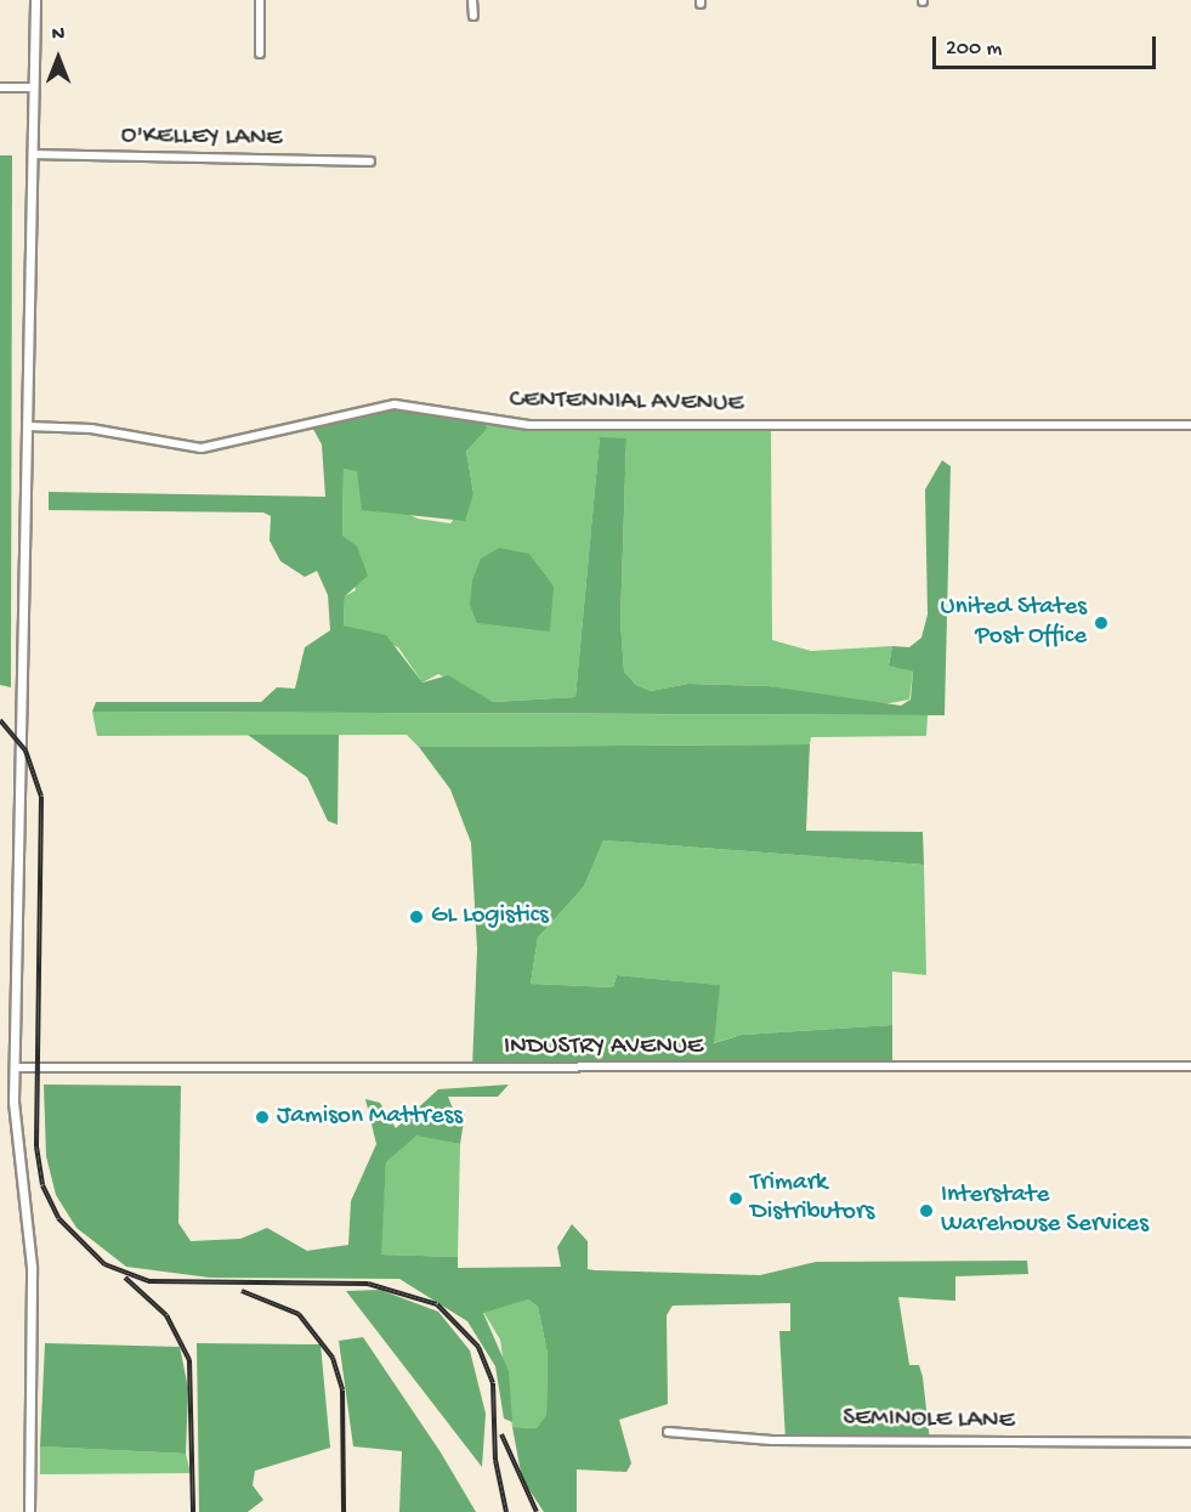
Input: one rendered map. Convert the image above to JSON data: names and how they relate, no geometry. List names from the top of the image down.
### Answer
{
  "streets": {
    "street": [
      "O'KELLEY LANE",
      "CENTENNIAL AVENUE",
      "INDUSTRY AVENUE",
      "SEMINOLE LANE"
    ]
  },
  "places": [
    "United States Post Office",
    "GL Logistics",
    "Jamison Mattress",
    "Trimark Distributors",
    "Interstate Warehouse Services"
  ],
  "scale_bar": "200 m",
  "north": "top"
}
